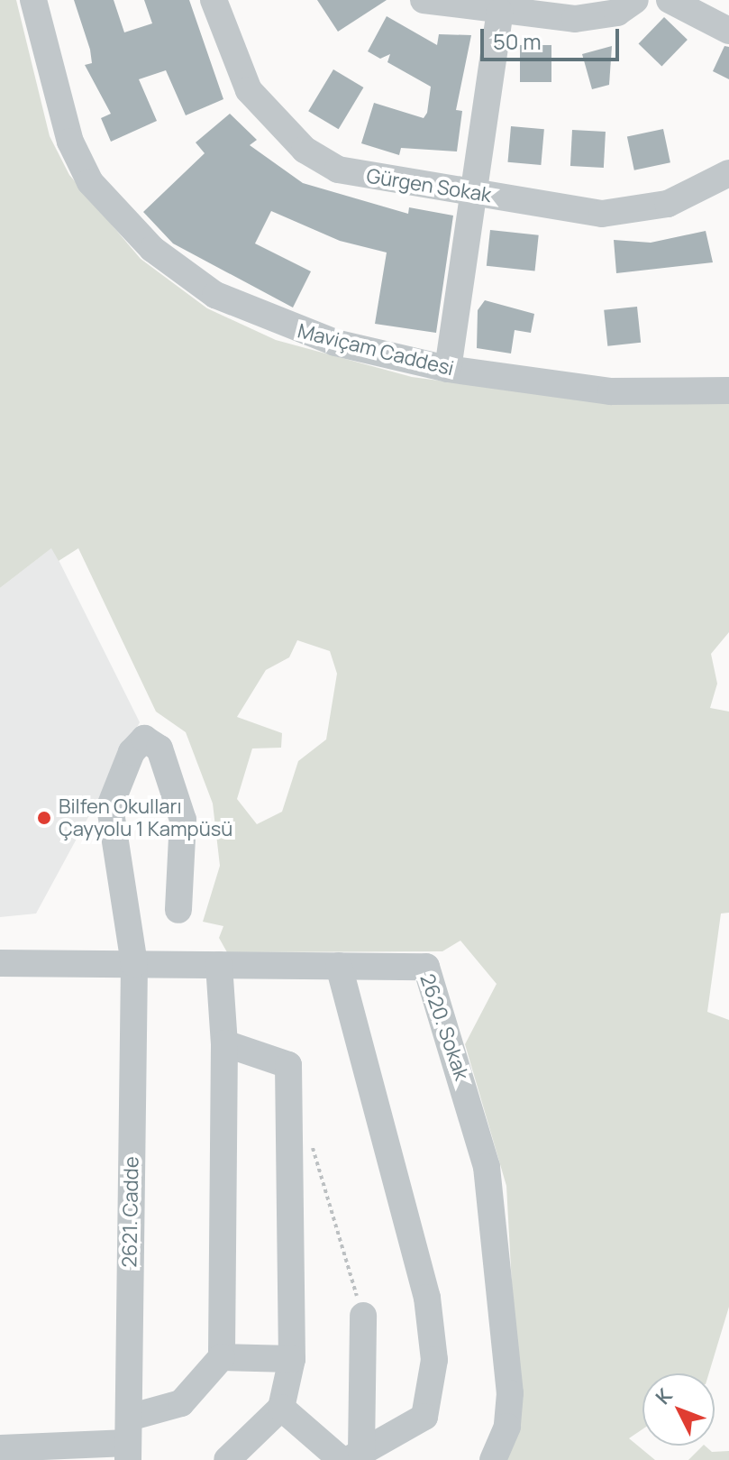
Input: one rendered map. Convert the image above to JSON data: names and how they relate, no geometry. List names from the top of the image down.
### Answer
{
  "streets": {
    "street": [
      "Gürgen Sokak",
      "Maviçam Caddesi",
      "2620. Sokak",
      "2621. Cadde"
    ]
  },
  "crossings": [
    ["2620. Sokak", "2621. Cadde"]
  ],
  "places": ["Bilfen Okulları Çayyolu 1 Kampüsü"],
  "scale_bar": "50 m",
  "north": "top left"
}
